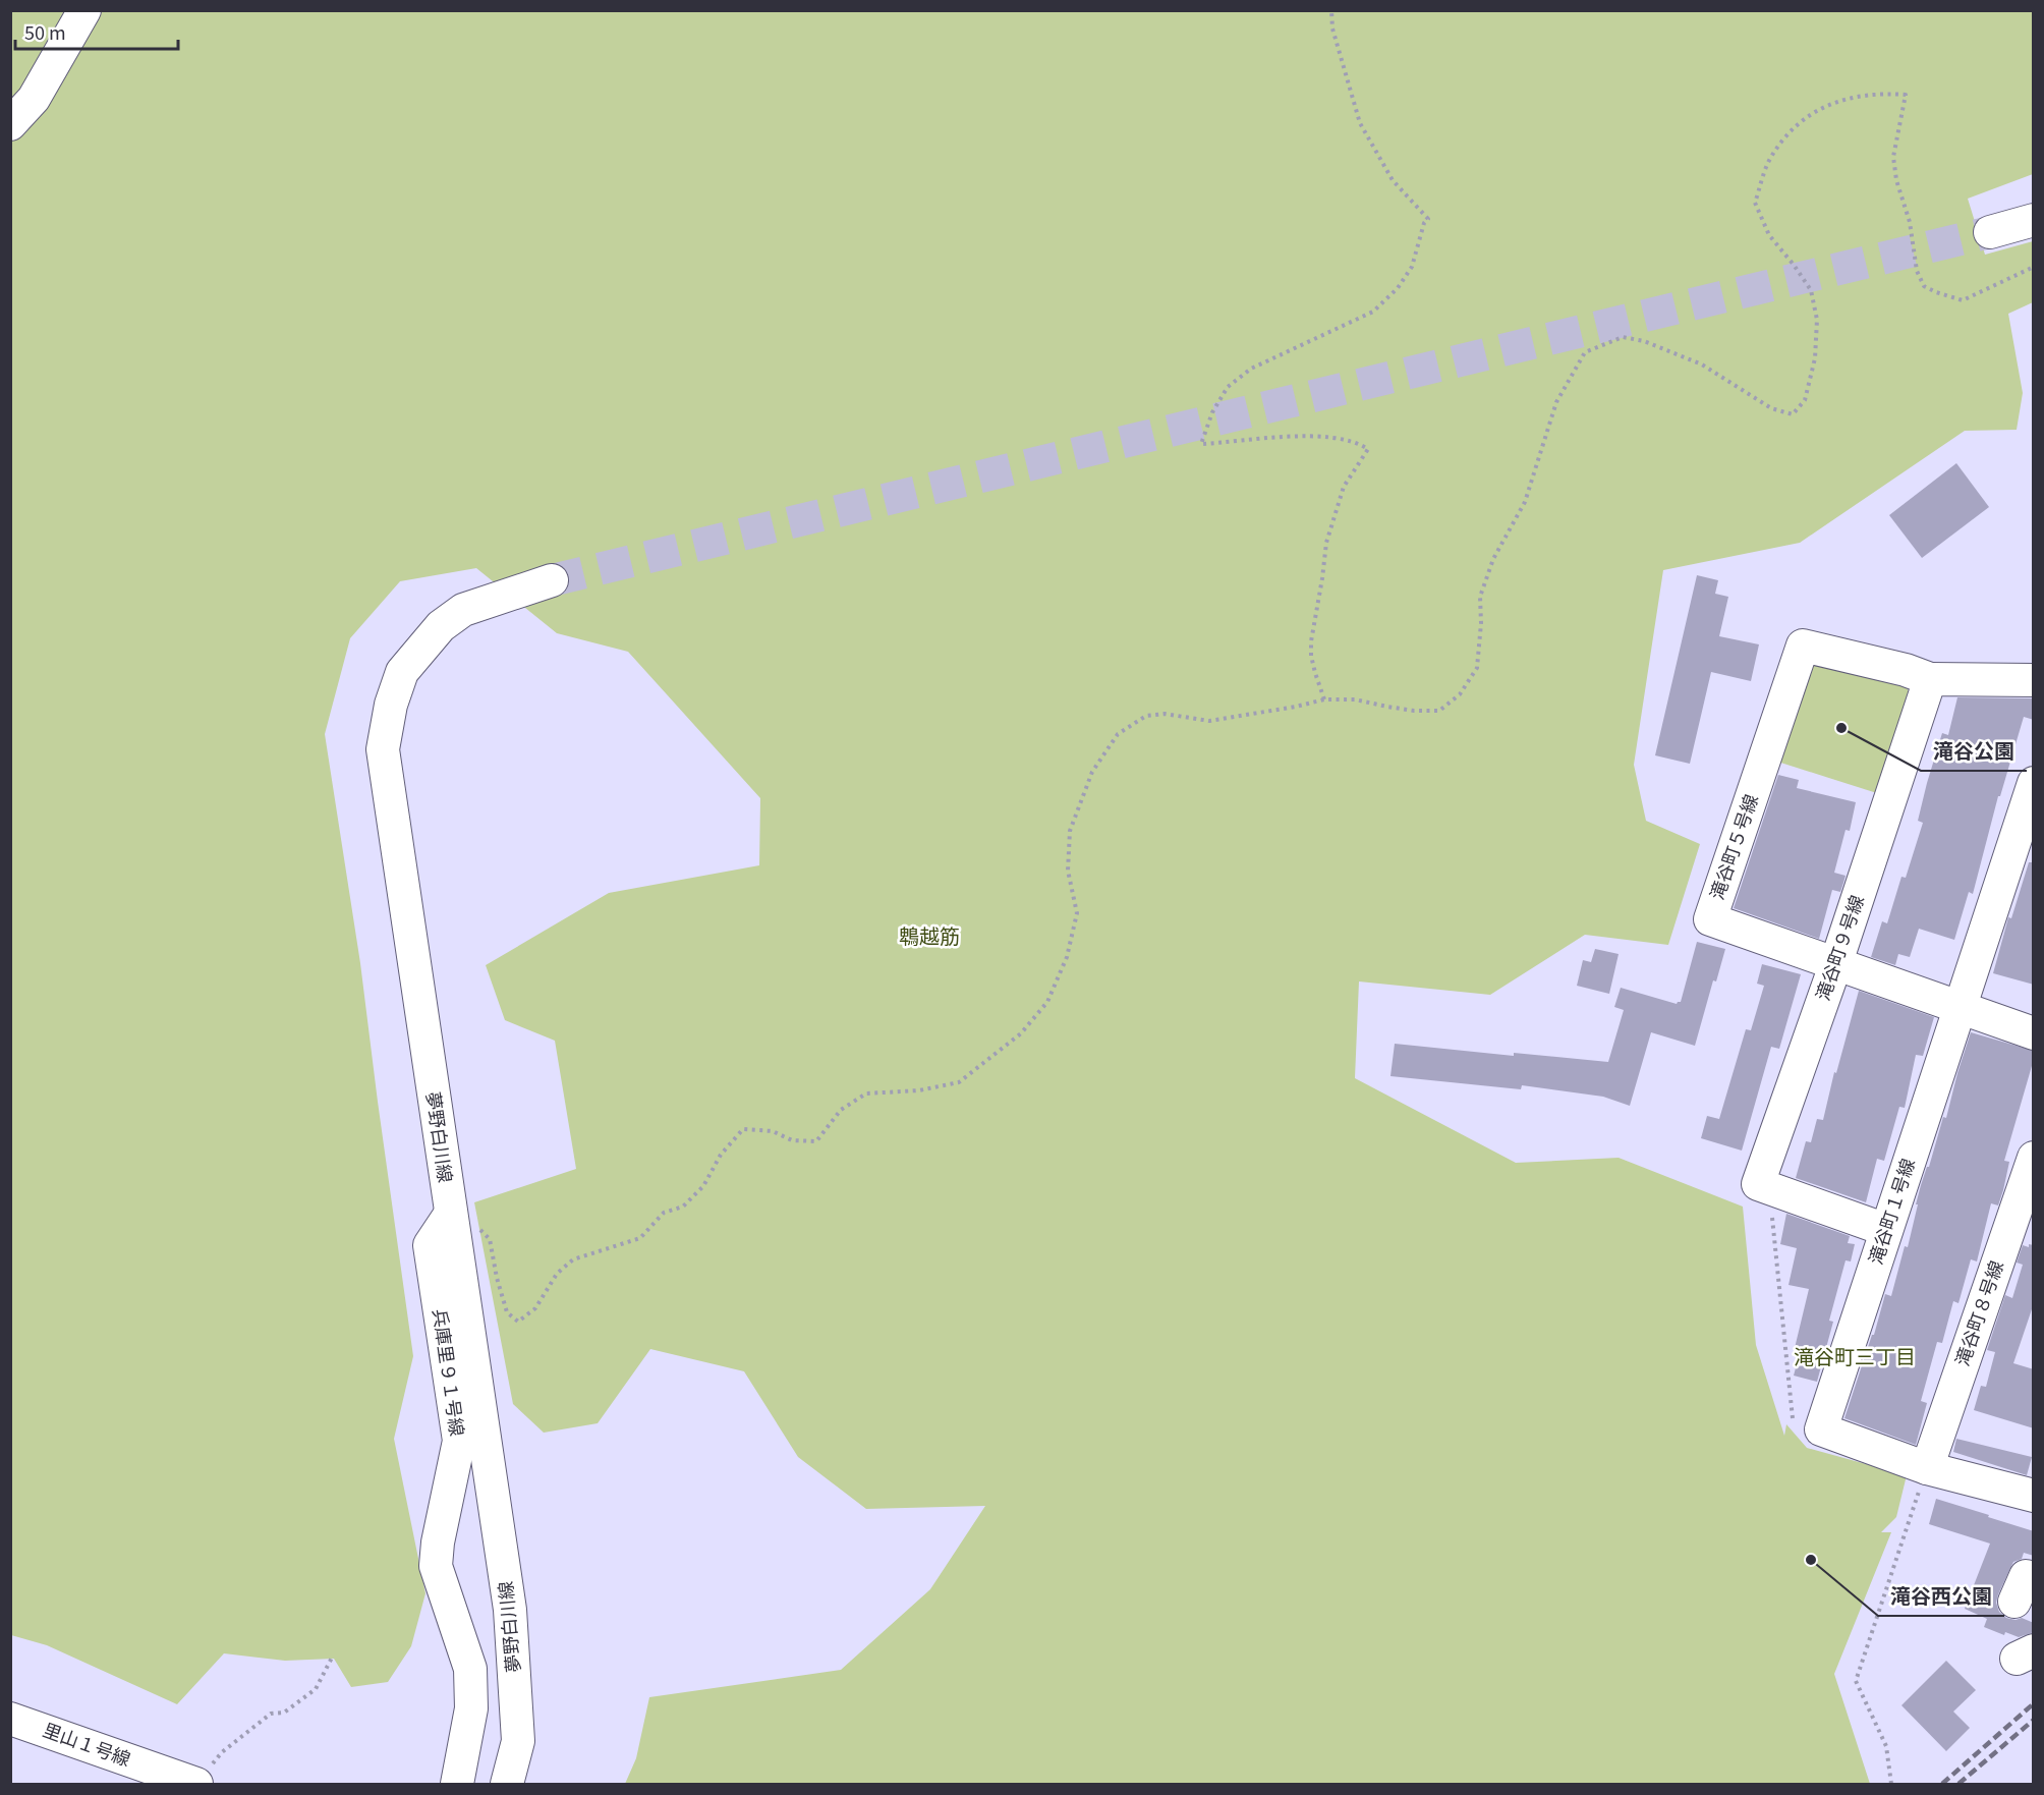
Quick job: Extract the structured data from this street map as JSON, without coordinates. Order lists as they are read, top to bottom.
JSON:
{
  "streets": {
    "street": [
      "滝谷町５号線",
      "滝谷町９号線",
      "夢野白川線",
      "滝谷町１号線",
      "滝谷町８号線",
      "兵庫里９１号線",
      "里山１号線"
    ]
  },
  "crossings": [
    ["滝谷町５号線", "滝谷町９号線"],
    ["滝谷町５号線", "滝谷町１号線"],
    ["夢野白川線", "兵庫里９１号線"]
  ],
  "districts": ["鵯越筋", "滝谷町三丁目"],
  "places": ["滝谷公園", "滝谷西公園"],
  "scale_bar": "50 m"
}
